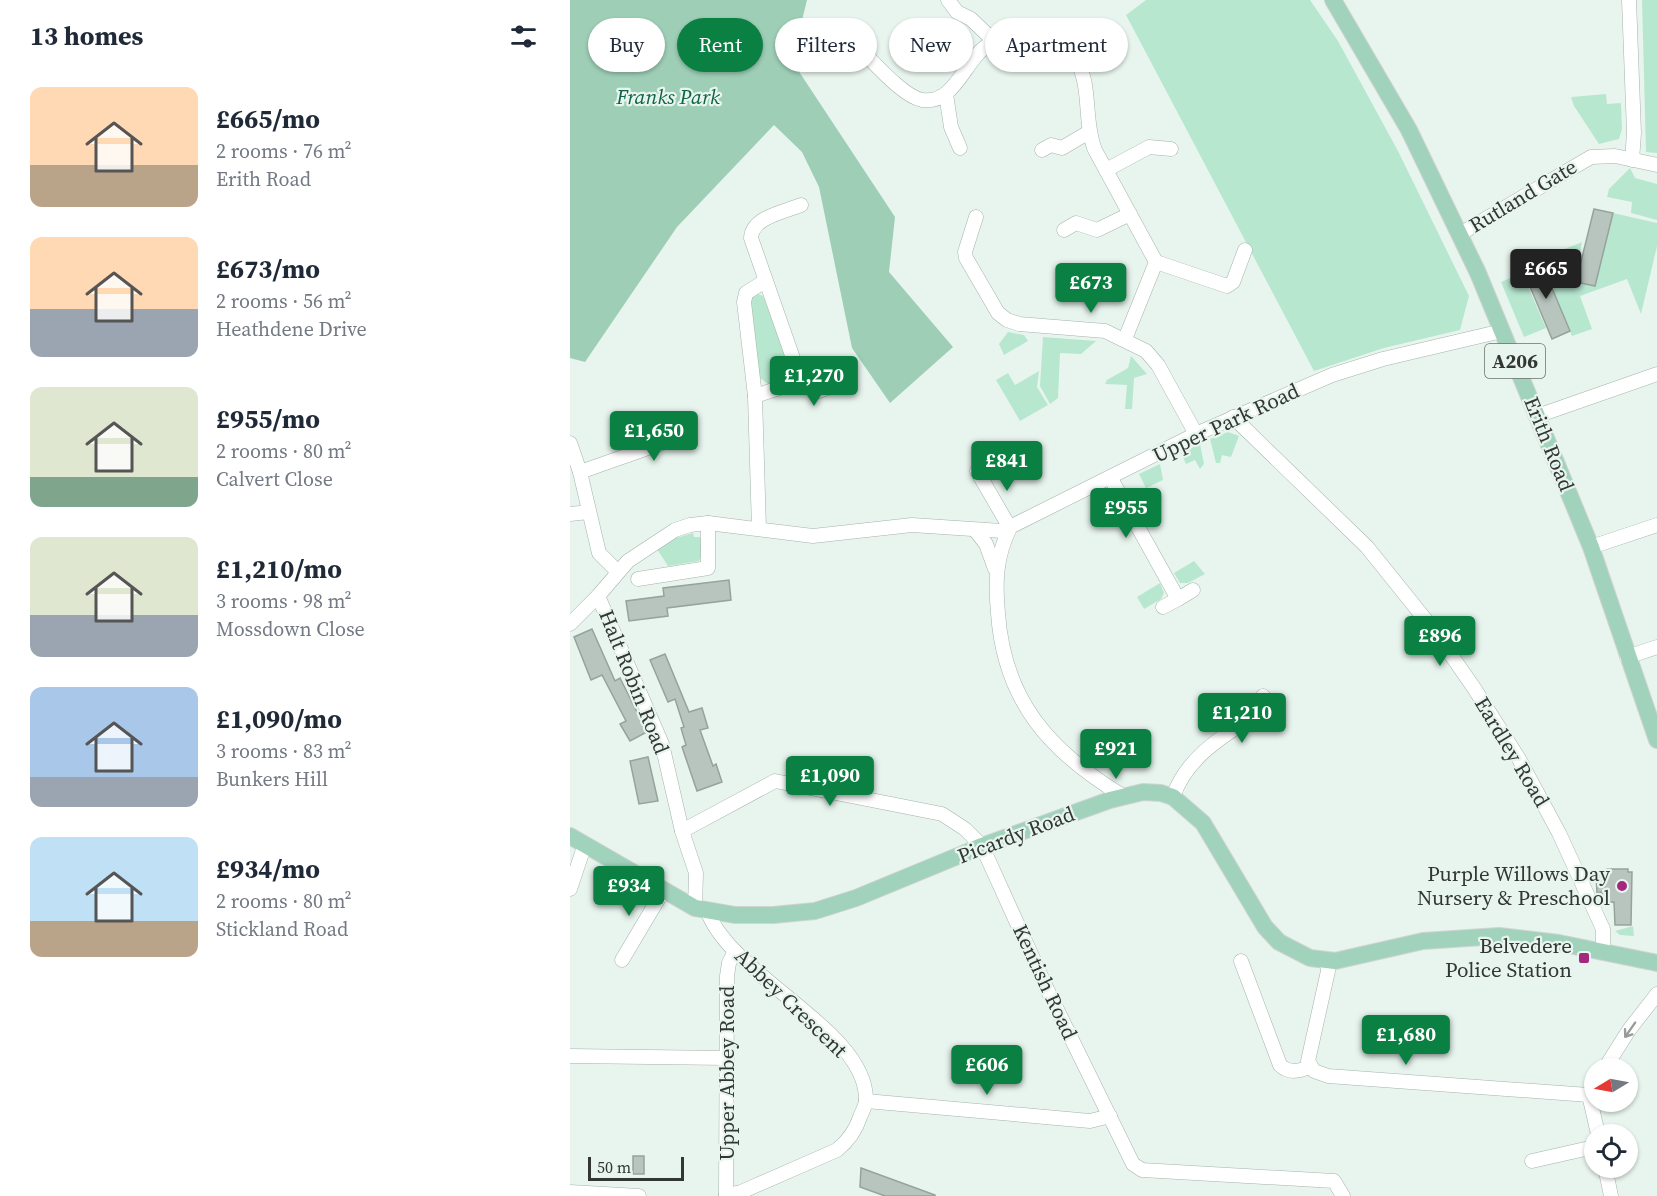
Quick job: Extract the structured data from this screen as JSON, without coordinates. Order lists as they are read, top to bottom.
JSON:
{
  "streets": {
    "main road": ["A206", "Erith Road", "Picardy Road"],
    "street": [
      "Rutland Gate",
      "Upper Park Road",
      "Halt Robin Road",
      "Eardley Road",
      "Kentish Road",
      "Abbey Crescent",
      "Upper Abbey Road"
    ]
  },
  "crossings": [
    ["Rutland Gate", "Erith Road"],
    ["Upper Park Road", "Erith Road"],
    ["Upper Park Road", "Halt Robin Road"],
    ["Upper Park Road", "Eardley Road"],
    ["Halt Robin Road", "Picardy Road"],
    ["Halt Robin Road", "Abbey Crescent"],
    ["Picardy Road", "Kentish Road"],
    ["Picardy Road", "Abbey Crescent"],
    ["Abbey Crescent", "Upper Abbey Road"]
  ],
  "parks": ["Franks Park"],
  "places": {
    "other": ["Purple Willows Day Nursery & Preschool"],
    "transit": ["Belvedere Police Station"]
  },
  "scale_bar": "50 m",
  "north": "left",
  "page": {
    "heading": "13 homes",
    "chip": [
      "Buy",
      "Rent",
      "Filters",
      "New",
      "Apartment"
    ],
    "list": [
      {
        "name": "£665/mo",
        "note": "2 rooms · 76 m² · Erith Road"
      },
      {
        "name": "£673/mo",
        "note": "2 rooms · 56 m² · Heathdene Drive"
      },
      {
        "name": "£955/mo",
        "note": "2 rooms · 80 m² · Calvert Close"
      },
      {
        "name": "£1,210/mo",
        "note": "3 rooms · 98 m² · Mossdown Close"
      },
      {
        "name": "£1,090/mo",
        "note": "3 rooms · 83 m² · Bunkers Hill"
      },
      {
        "name": "£934/mo",
        "note": "2 rooms · 80 m² · Stickland Road"
      }
    ],
    "price": [
      "£665",
      "£673",
      "£1,270",
      "£1,650",
      "£841",
      "£955",
      "£896",
      "£1,210",
      "£921",
      "£1,090",
      "£934",
      "£1,680",
      "£606"
    ],
    "scale": "50 m"
  }
}
